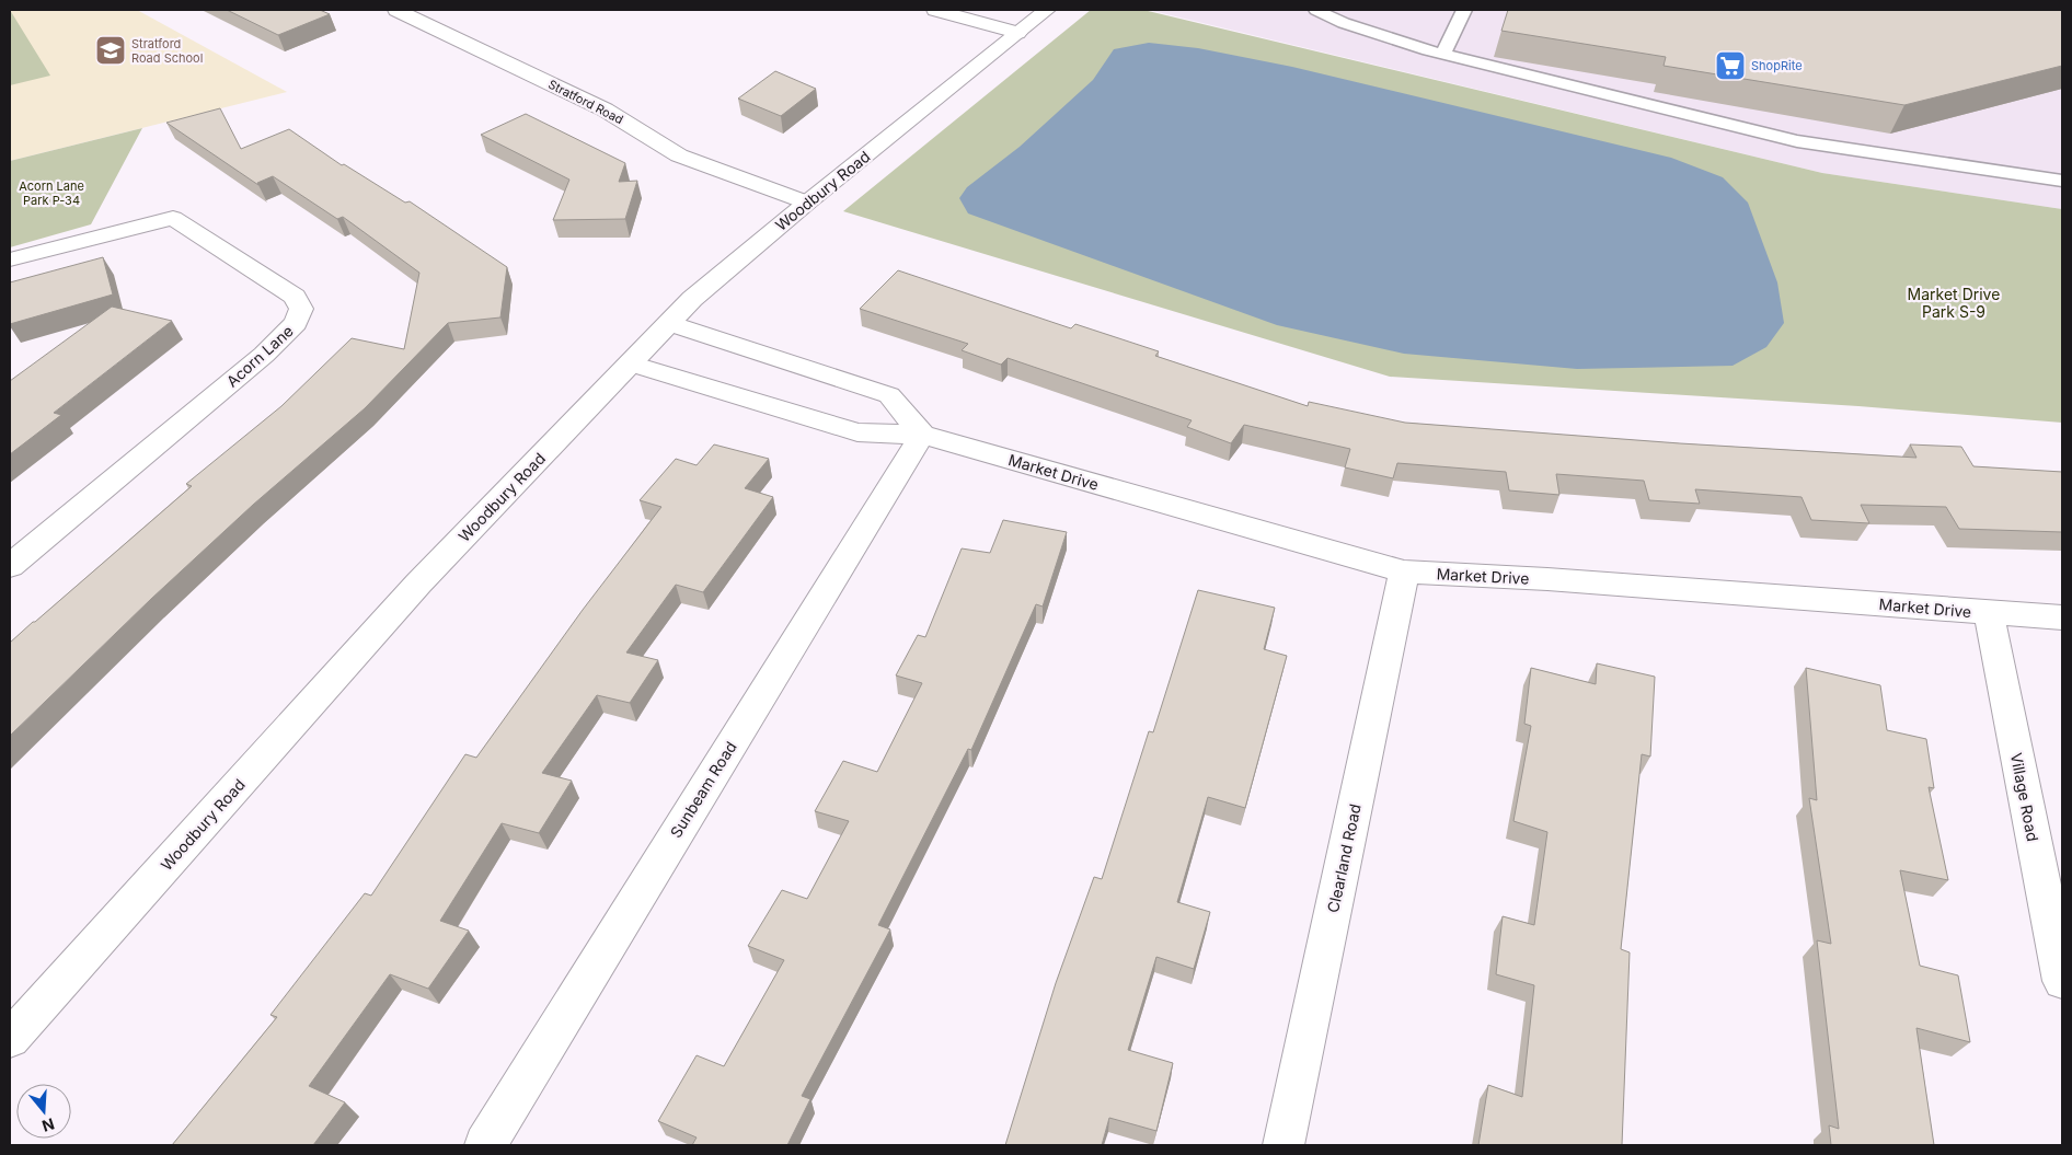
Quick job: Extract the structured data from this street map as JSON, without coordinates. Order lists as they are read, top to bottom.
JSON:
{
  "streets": {
    "street": [
      "Stratford Road",
      "Woodbury Road",
      "Acorn Lane",
      "Market Drive",
      "Sunbeam Road",
      "Village Road",
      "Clearland Road"
    ]
  },
  "crossings": [
    ["Stratford Road", "Woodbury Road"],
    ["Woodbury Road", "Market Drive"],
    ["Market Drive", "Sunbeam Road"],
    ["Market Drive", "Village Road"],
    ["Market Drive", "Clearland Road"]
  ],
  "parks": ["Acorn Lane Park P-34", "Market Drive Park S-9"],
  "places": {
    "school or university": ["Stratford Road School"],
    "supermarket": ["ShopRite"]
  },
  "north": "bottom"
}
